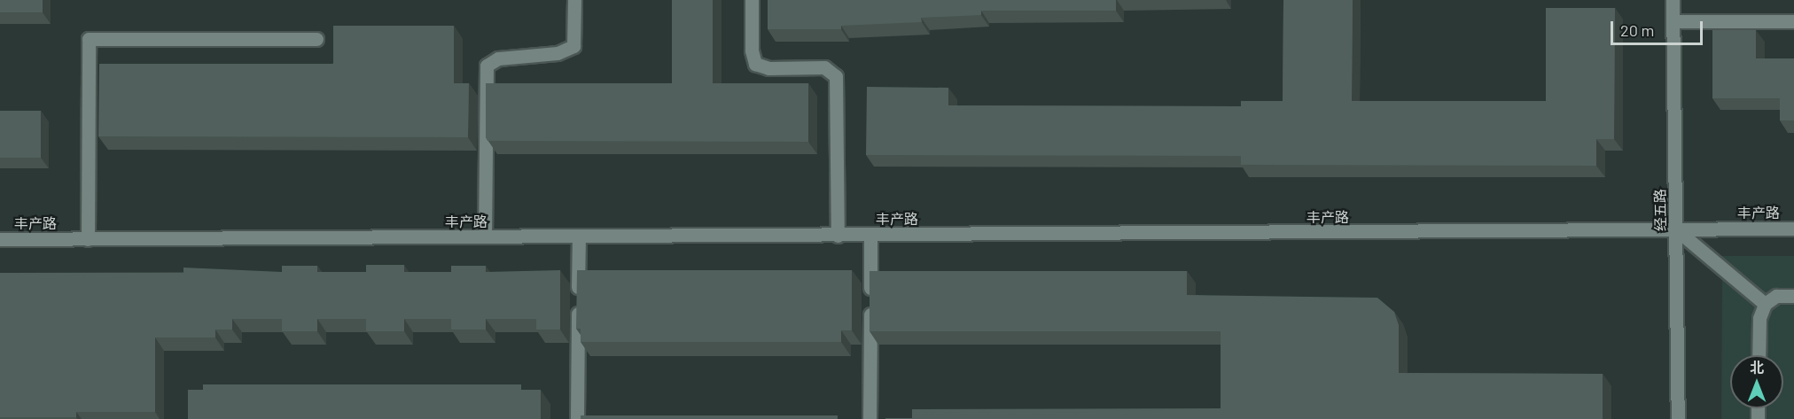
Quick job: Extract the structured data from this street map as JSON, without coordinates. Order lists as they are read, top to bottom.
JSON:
{
  "streets": {
    "street": ["经五路", "丰产路"]
  },
  "crossings": [
    ["经五路", "丰产路"]
  ],
  "scale_bar": "20 m",
  "north": "top"
}
